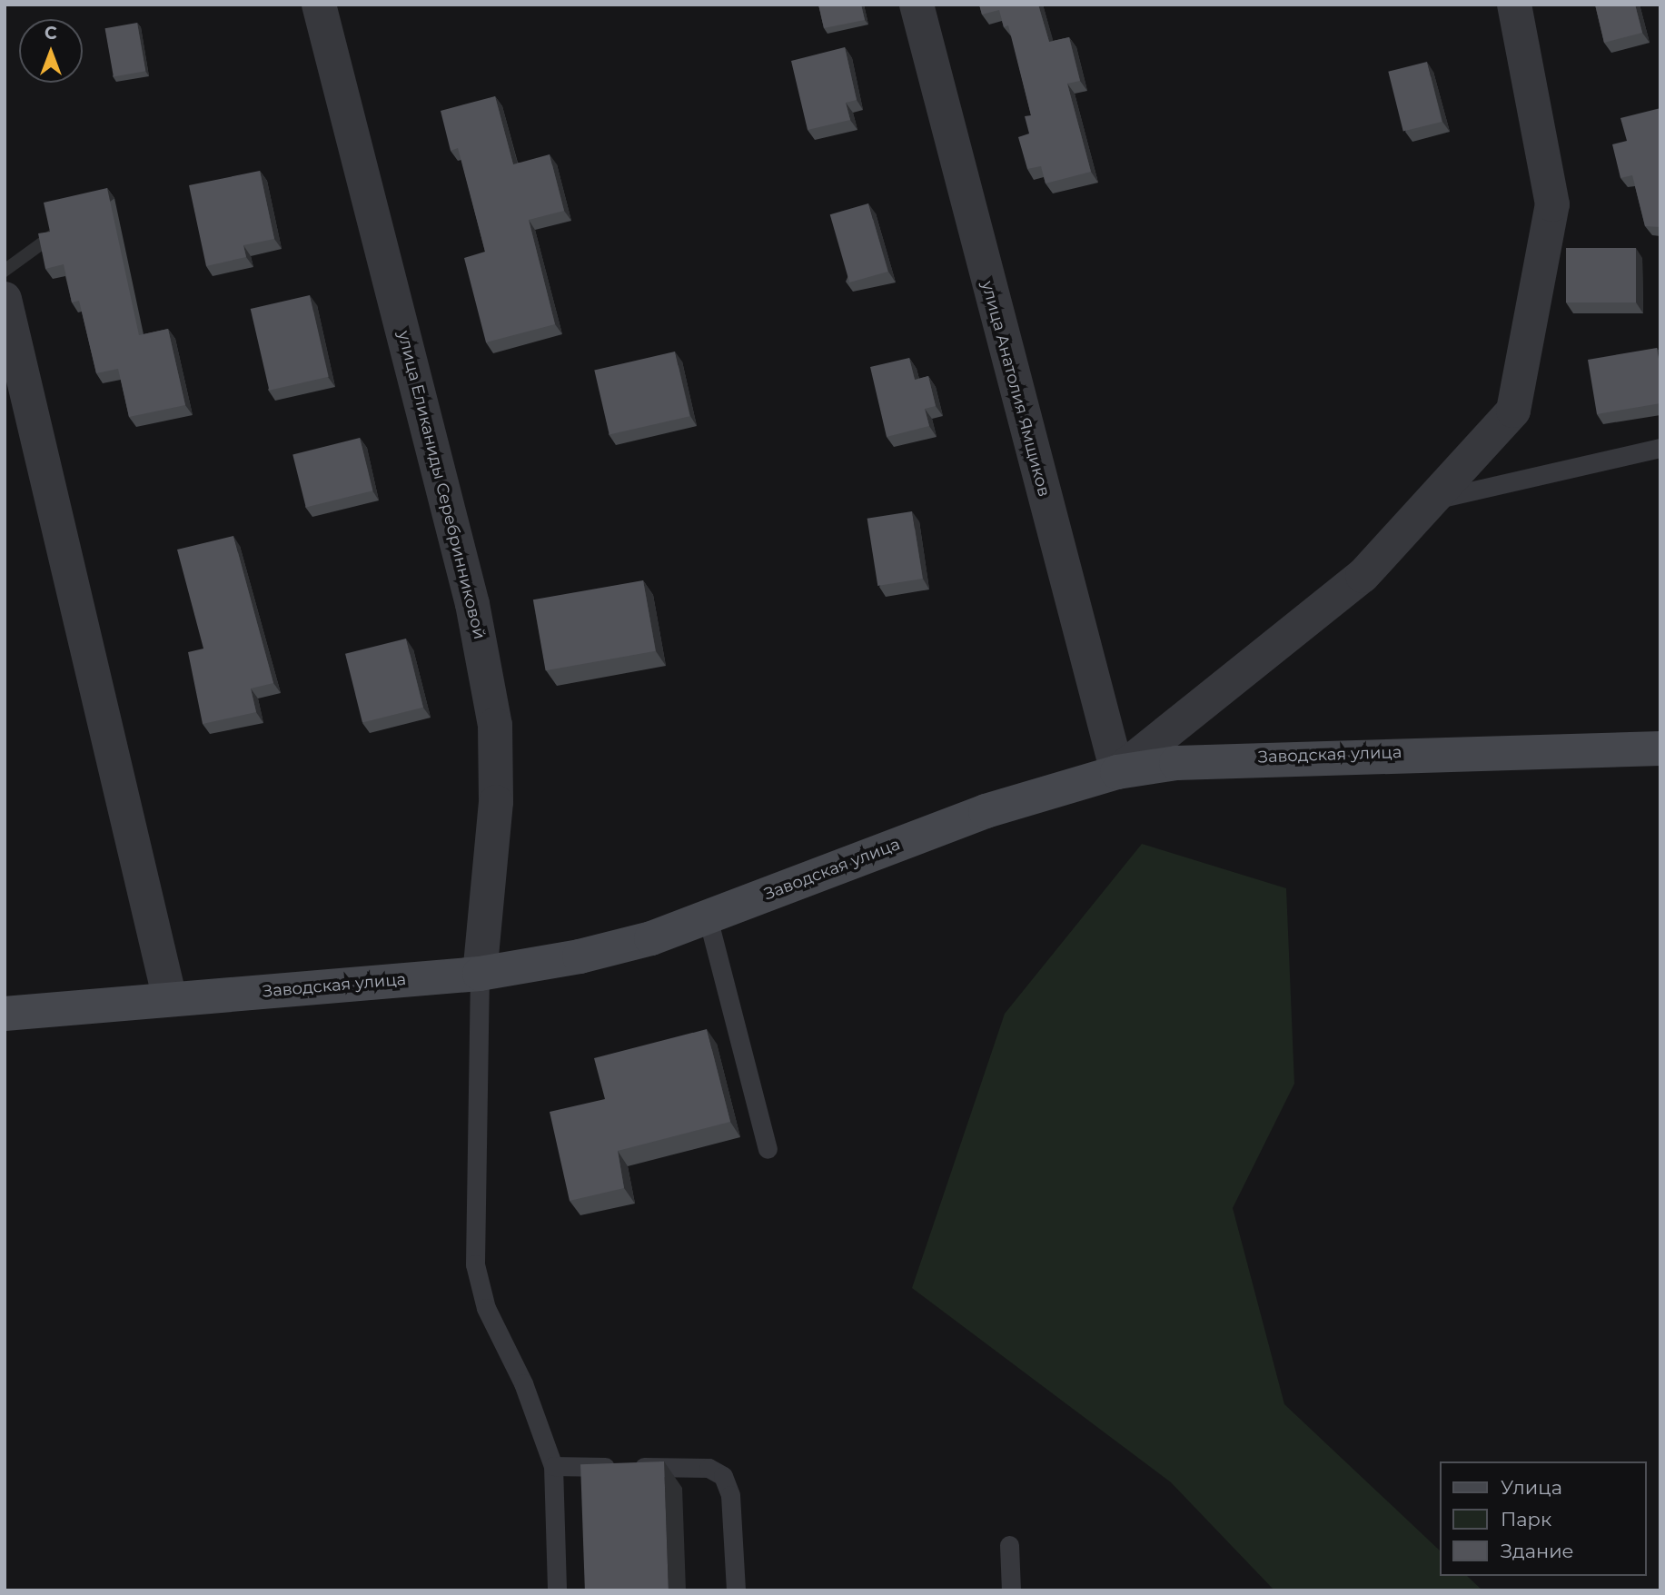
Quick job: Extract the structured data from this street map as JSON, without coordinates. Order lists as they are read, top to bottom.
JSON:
{
  "streets": {
    "street": ["улица Анатолия Ямщиков", "улица Еликаниды Серебринниковой", "Заводская улица"]
  },
  "crossings": [
    ["улица Анатолия Ямщиков", "Заводская улица"],
    ["улица Еликаниды Серебринниковой", "Заводская улица"]
  ],
  "legend": ["Улица", "Парк", "Здание"],
  "north": "top"
}
